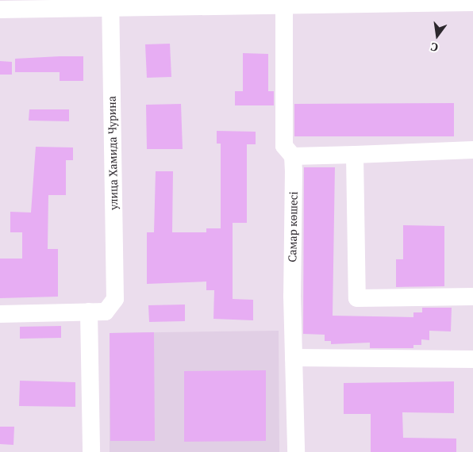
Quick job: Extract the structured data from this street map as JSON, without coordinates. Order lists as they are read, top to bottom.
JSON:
{
  "streets": {
    "street": ["улица Хамида Чурина", "Самар көшесі"]
  },
  "north": "bottom"
}
